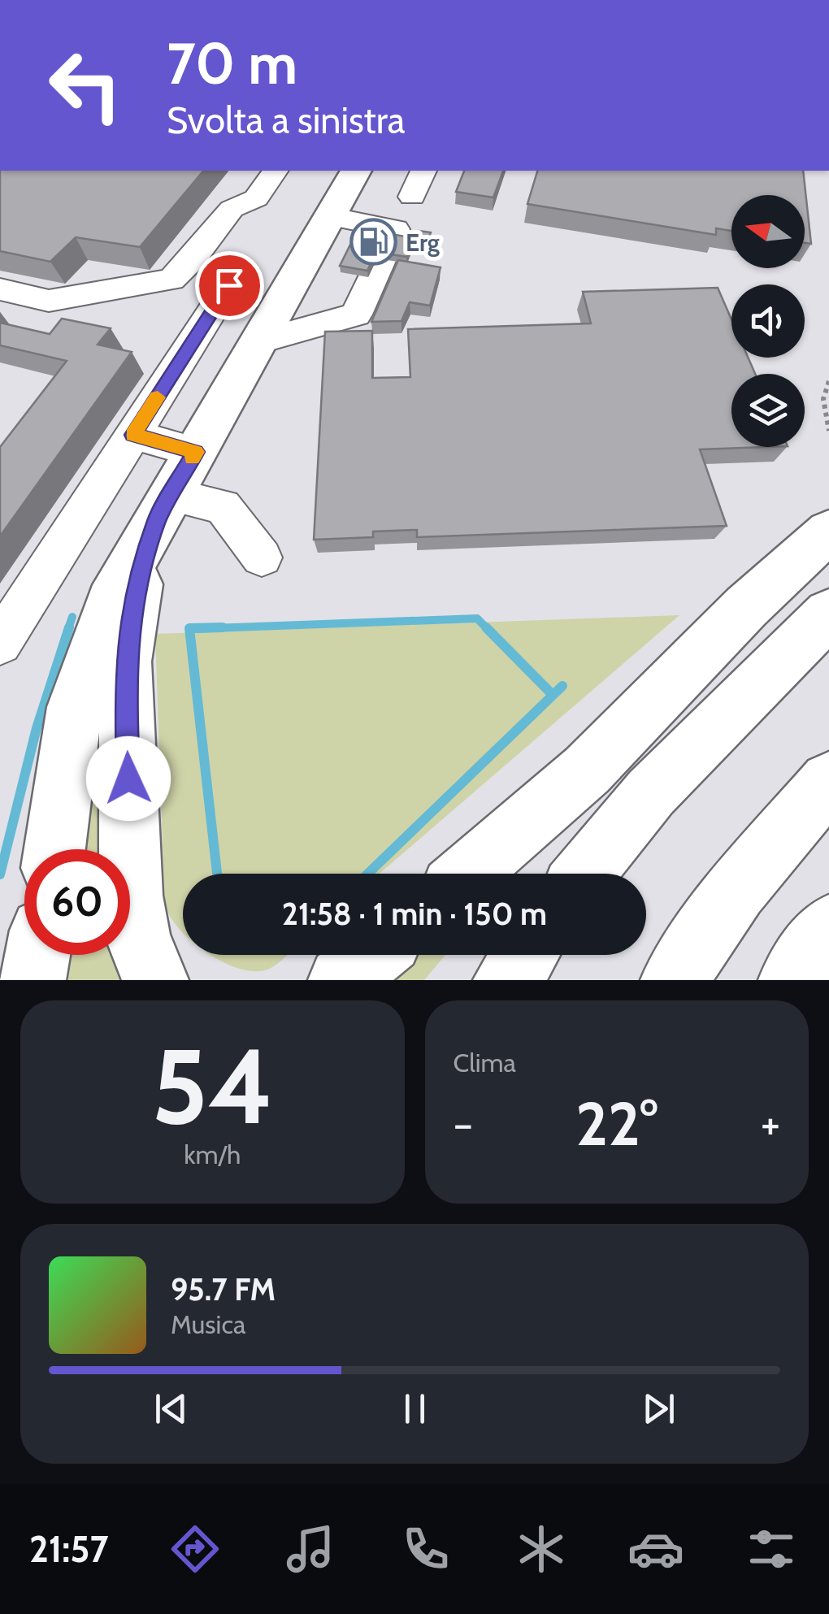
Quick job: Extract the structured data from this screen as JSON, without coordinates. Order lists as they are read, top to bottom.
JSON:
{
  "places": {
    "fuel station": ["Erg"]
  },
  "north": "left",
  "page": {
    "turn": ["70 m", "Svolta a sinistra"],
    "limit": "60",
    "trip": "21:58 · 1 min · 150 m",
    "tile": [
      ["54", "km/h"],
      "Clima"
    ],
    "heat": ["−", "22°", "+"],
    "song": ["95.7 FM", "Musica"],
    "tabs": "21:57"
  }
}
